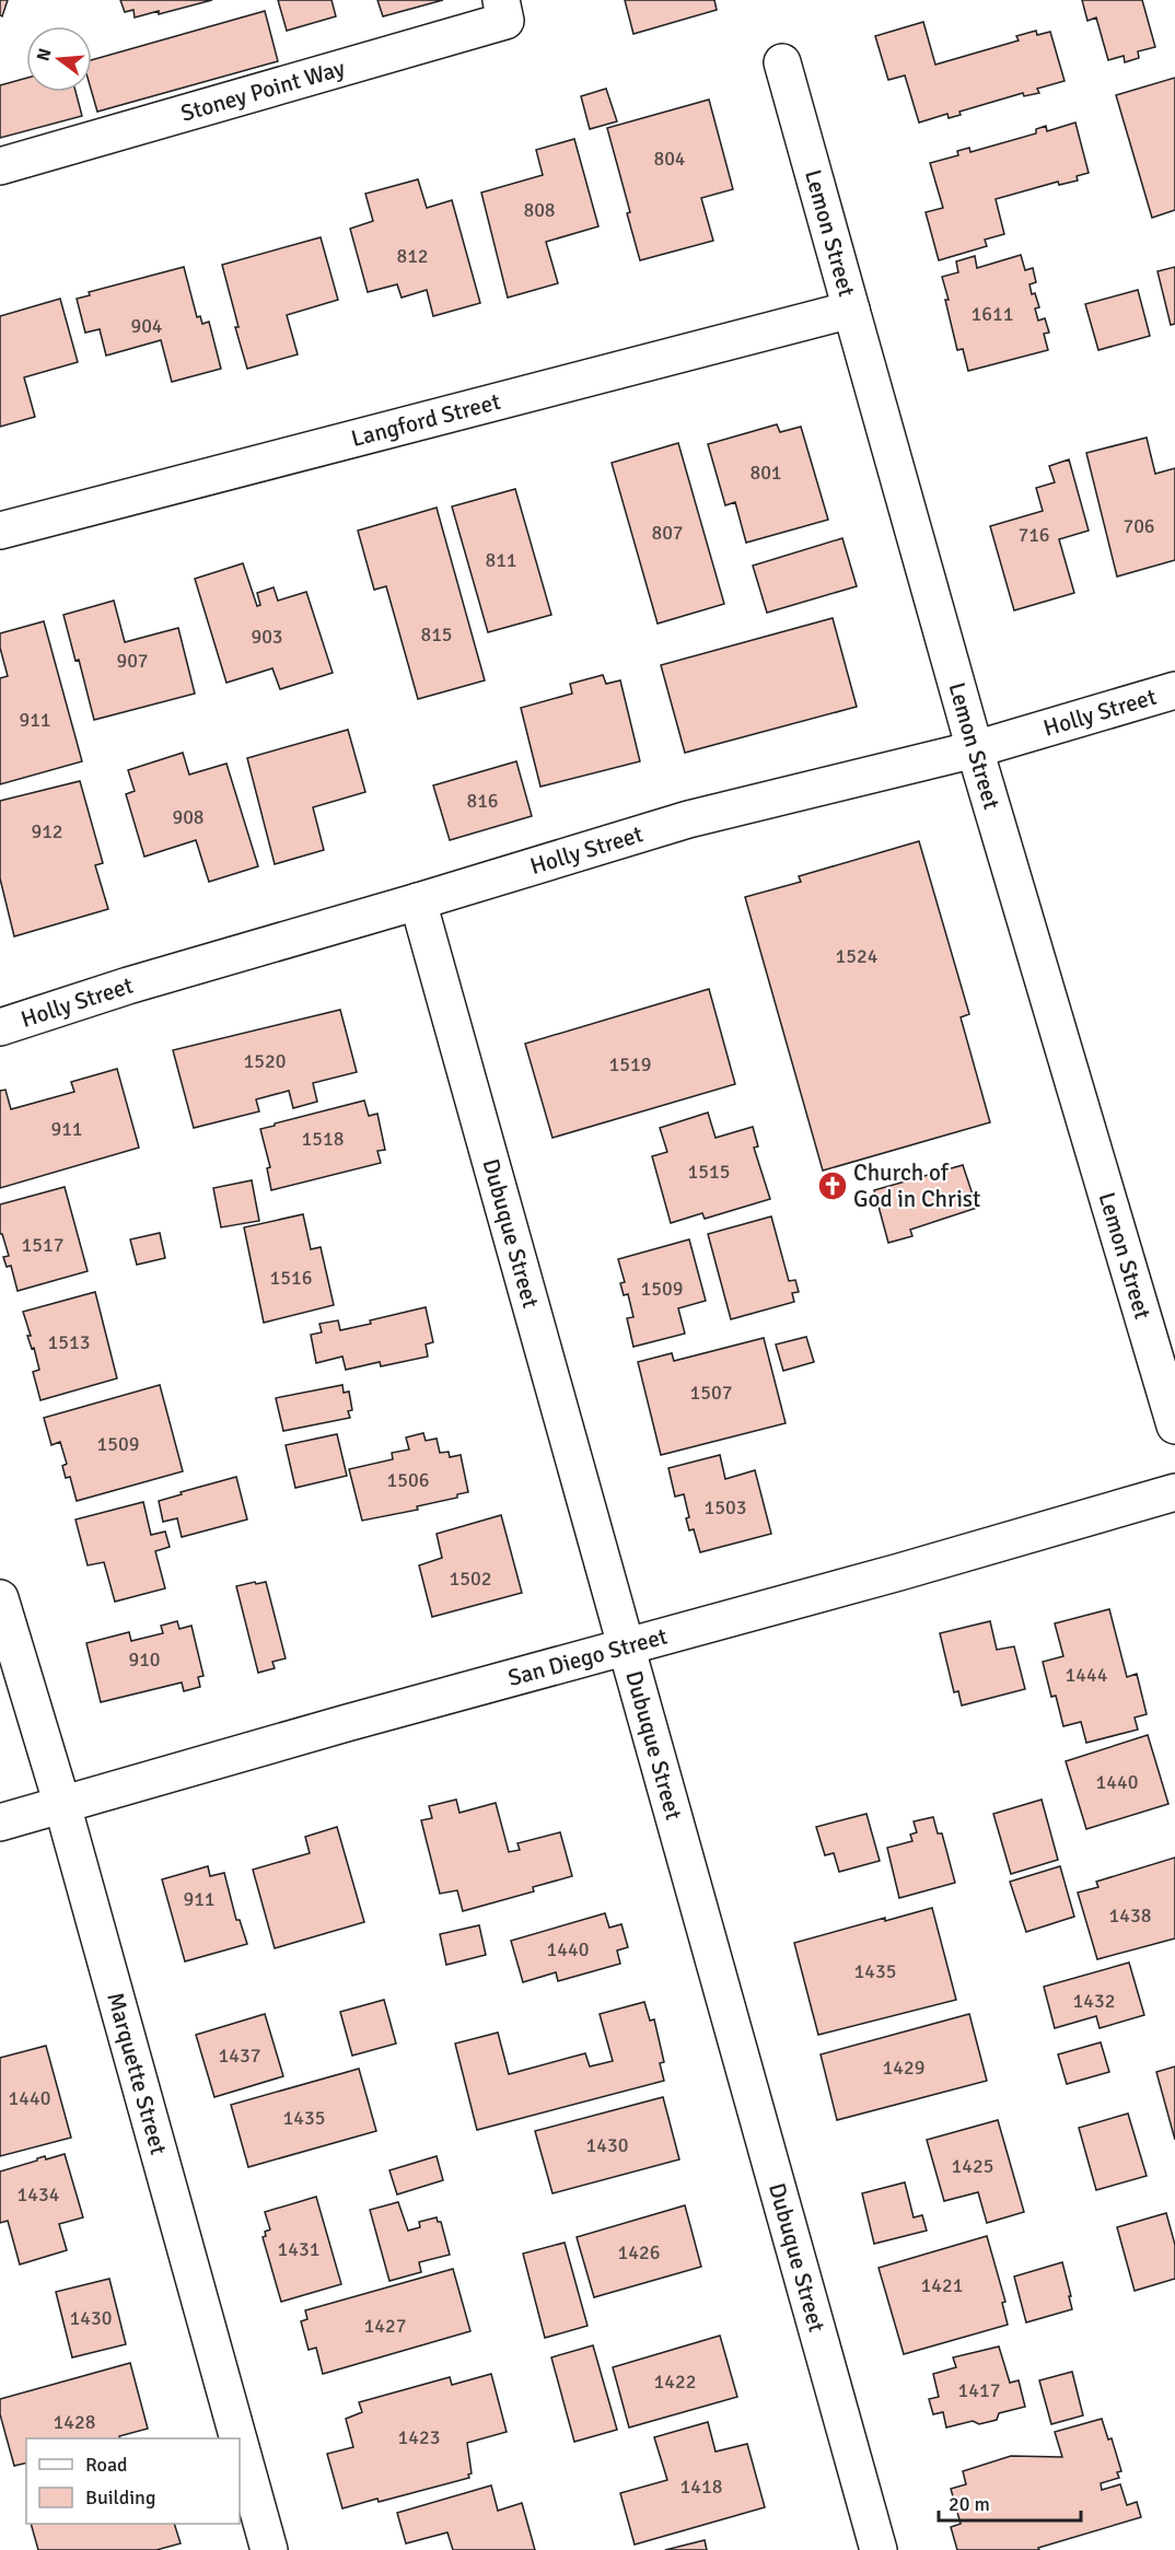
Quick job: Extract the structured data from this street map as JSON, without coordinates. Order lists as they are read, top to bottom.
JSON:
{
  "streets": {
    "street": [
      "Stoney Point Way",
      "Lemon Street",
      "Langford Street",
      "Holly Street",
      "Dubuque Street",
      "San Diego Street",
      "Marquette Street"
    ]
  },
  "crossings": [
    ["Lemon Street", "Langford Street"],
    ["Lemon Street", "Holly Street"],
    ["Holly Street", "Dubuque Street"],
    ["Dubuque Street", "San Diego Street"],
    ["San Diego Street", "Marquette Street"]
  ],
  "places": {
    "church": ["Church of God in Christ"]
  },
  "house_numbers": [
    "804",
    "808",
    "812",
    "1611",
    "904",
    "801",
    "706",
    "807",
    "716",
    "811",
    "815",
    "903",
    "907",
    "911",
    "816",
    "908",
    "912",
    "1524",
    "1520",
    "1519",
    "911",
    "1518",
    "1515",
    "1517",
    "1516",
    "1509",
    "1513",
    "1507",
    "1509",
    "1506",
    "1503",
    "1502",
    "910",
    "1444",
    "1440",
    "911",
    "1438",
    "1440",
    "1435",
    "1432",
    "1437",
    "1429",
    "1440",
    "1435",
    "1430",
    "1425",
    "1434",
    "1431",
    "1426",
    "1421",
    "1430",
    "1427",
    "1422",
    "1417",
    "1428",
    "1423",
    "1418"
  ],
  "legend": ["Road", "Building"],
  "scale_bar": "20 m",
  "north": "left"
}
